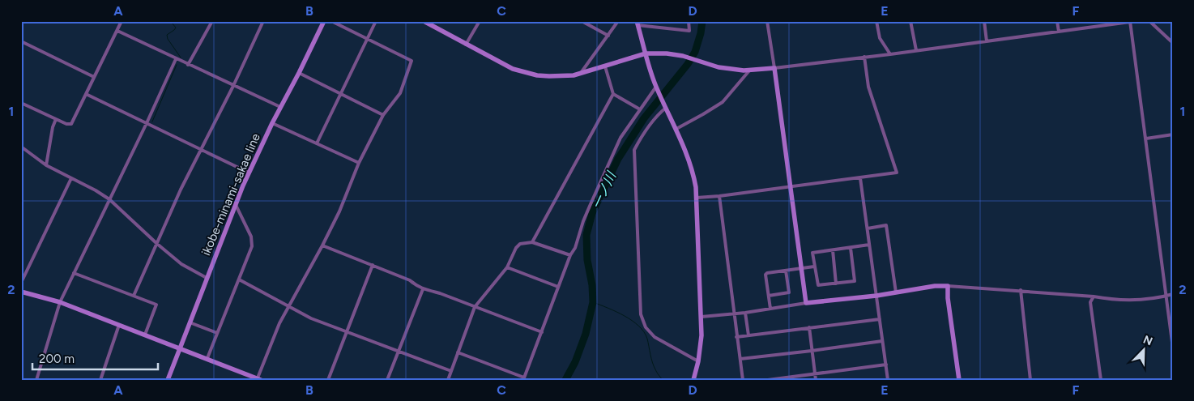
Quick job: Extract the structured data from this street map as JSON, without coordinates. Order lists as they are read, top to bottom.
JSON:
{
  "streets": {
    "street": ["ikobe-minami-sakae line"]
  },
  "water": ["一ノ川"],
  "scale_bar": "200 m",
  "north": "top right",
  "grid": {
    "columns": [
      "A",
      "B",
      "C",
      "D",
      "E",
      "F"
    ],
    "rows": ["1", "2"]
  }
}
